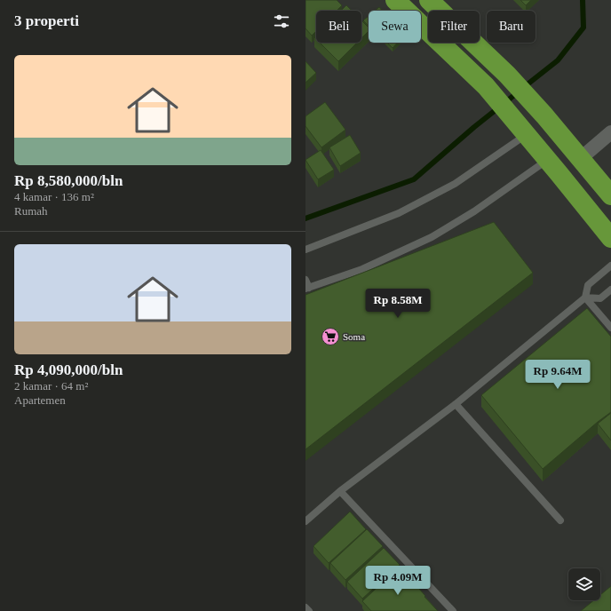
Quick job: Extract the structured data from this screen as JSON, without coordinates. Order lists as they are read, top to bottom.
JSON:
{
  "places": {
    "supermarket": ["Soma"]
  },
  "page": {
    "heading": "3 properti",
    "chip": [
      "Beli",
      "Sewa",
      "Filter",
      "Baru"
    ],
    "list": [
      {
        "name": "Rp 8,580,000/bln",
        "note": "4 kamar · 136 m² · Rumah"
      },
      {
        "name": "Rp 4,090,000/bln",
        "note": "2 kamar · 64 m² · Apartemen"
      }
    ],
    "price": ["Rp 8.58M", "Rp 9.64M", "Rp 4.09M"]
  }
}
